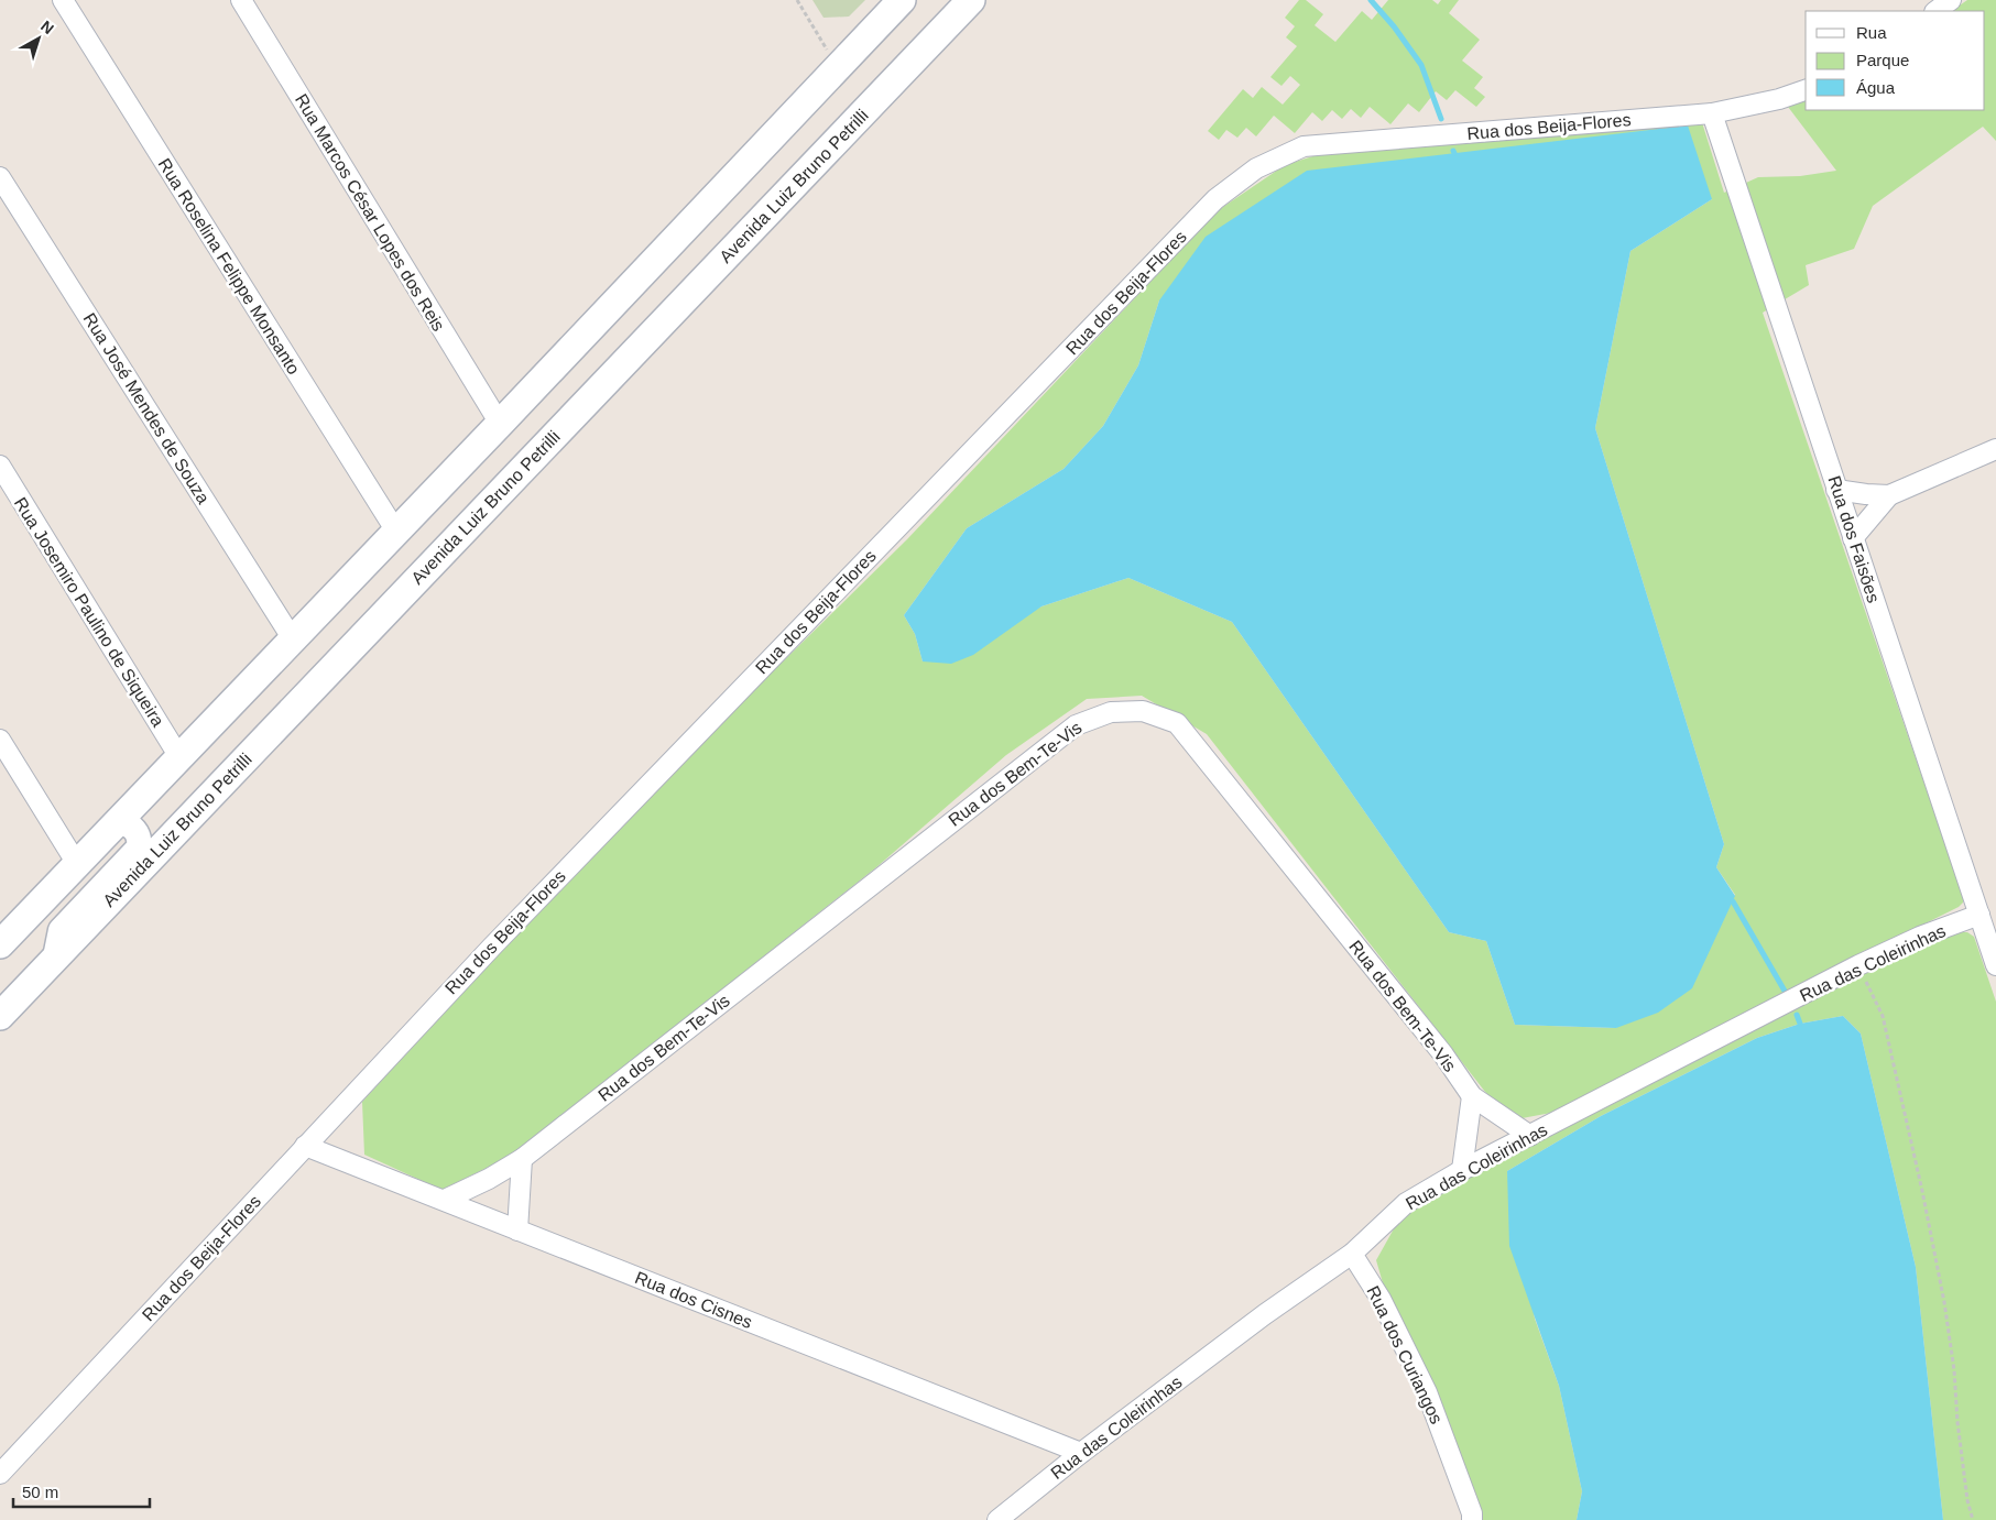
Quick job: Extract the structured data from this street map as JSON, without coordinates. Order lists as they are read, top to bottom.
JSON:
{
  "streets": {
    "main road": ["Avenida Luiz Bruno Petrilli"],
    "street": [
      "Rua dos Beija-Flores",
      "Rua Marcos César Lopes dos Reis",
      "Rua Roselina Felippe Monsanto",
      "Rua José Mendes de Souza",
      "Rua dos Faisões",
      "Rua Josemiro Paulino de Siqueira",
      "Rua dos Bem-Te-Vis",
      "Rua das Coleirinhas",
      "Rua dos Cisnes",
      "Rua dos Curiangos"
    ]
  },
  "crossings": [
    ["Rua dos Beija-Flores", "Rua dos Faisões"],
    ["Rua dos Beija-Flores", "Rua dos Cisnes"],
    ["Rua dos Faisões", "Rua das Coleirinhas"],
    ["Rua dos Bem-Te-Vis", "Rua das Coleirinhas"],
    ["Rua dos Bem-Te-Vis", "Rua dos Cisnes"],
    ["Rua das Coleirinhas", "Rua dos Cisnes"],
    ["Rua das Coleirinhas", "Rua dos Curiangos"]
  ],
  "legend": ["Rua", "Parque", "Água"],
  "scale_bar": "50 m",
  "north": "top right"
}
